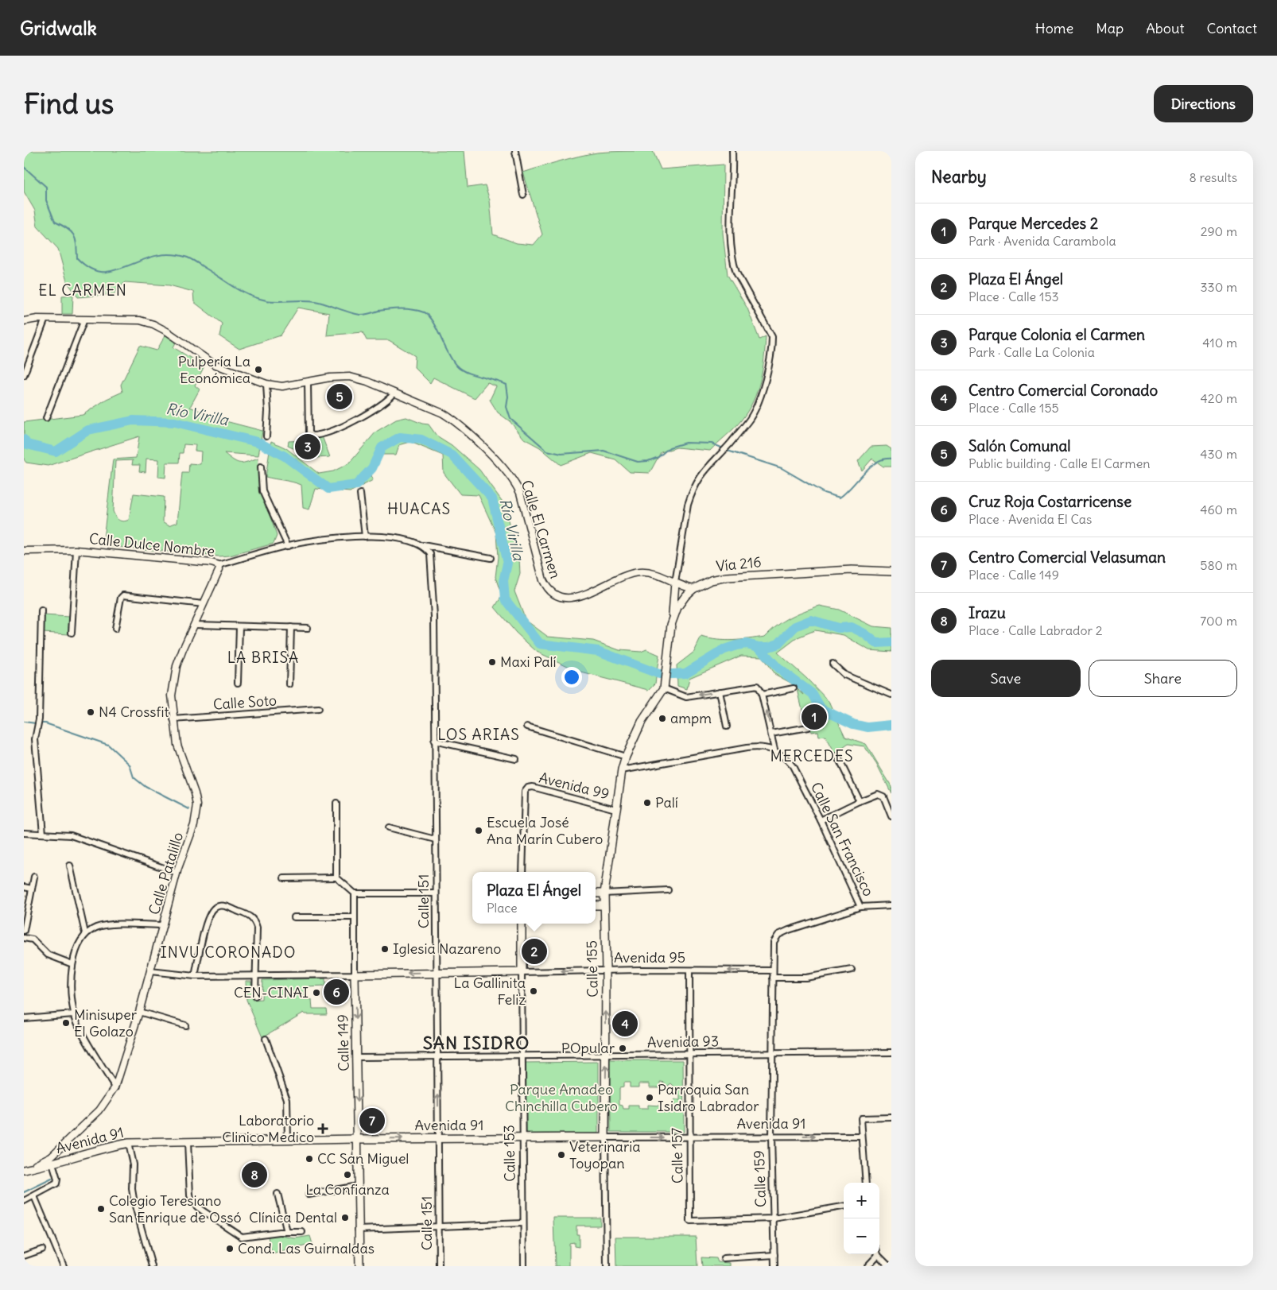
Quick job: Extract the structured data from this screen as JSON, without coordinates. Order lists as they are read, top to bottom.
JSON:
{
  "streets": {
    "main road": [
      "Vía 216",
      "Avenida 95",
      "Calle 155",
      "Calle 149",
      "Avenida 91",
      "Calle 153"
    ],
    "street": [
      "Calle El Carmen",
      "Calle Dulce Nombre",
      "Calle Soto",
      "Avenida 99",
      "Calle San Francisco",
      "Calle Patalillo",
      "Calle 151",
      "Avenida 93",
      "Calle 157",
      "Calle 159"
    ]
  },
  "crossings": [
    ["Calle El Carmen", "Vía 216"],
    ["Calle Dulce Nombre", "Calle Patalillo"],
    ["Calle Dulce Nombre", "Calle 151"],
    ["Vía 216", "Calle 155"],
    ["Calle Soto", "Calle Patalillo"],
    ["Avenida 99", "Calle 155"],
    ["Calle Patalillo", "Avenida 91"],
    ["Calle 151", "Avenida 95"],
    ["Calle 151", "Avenida 93"],
    ["Calle 151", "Avenida 91"],
    ["Avenida 95", "Calle 155"],
    ["Avenida 95", "Calle 149"],
    ["Avenida 95", "Calle 153"],
    ["Avenida 95", "Calle 157"],
    ["Avenida 95", "Calle 159"],
    ["Calle 155", "Avenida 93"],
    ["Calle 155", "Avenida 91"],
    ["Avenida 93", "Calle 149"],
    ["Avenida 93", "Calle 153"],
    ["Avenida 93", "Calle 157"],
    ["Avenida 93", "Calle 159"],
    ["Calle 149", "Avenida 91"],
    ["Avenida 91", "Calle 153"],
    ["Avenida 91", "Calle 157"],
    ["Avenida 91", "Calle 159"],
    ["Calle 157", "Calle 159"]
  ],
  "one_way": ["Avenida 95", "Calle 149"],
  "districts": [
    "EL CARMEN",
    "HUACAS",
    "LA BRISA",
    "LOS ARIAS",
    "MERCEDES",
    "INVU CORONADO",
    "SAN ISIDRO"
  ],
  "water": ["Río Virilla"],
  "parks": ["Parque Amadeo Chinchilla Cubero"],
  "places": {
    "other": [
      "Pulpería La Económica",
      "Maxi Palí",
      "N4 Crossfit",
      "ampm",
      "Palí",
      "Escuela José Ana Marín Cubero",
      "Iglesia Nazareno",
      "La Gallinita Feliz",
      "CEN-CINAI",
      "Minisuper El Golazo",
      "POpular",
      "Parroquia San Isidro Labrador",
      "Veterinaria Toyopan",
      "CC San Miguel",
      "La Confianza",
      "Colegio Teresiano San Enrique de Ossó",
      "Clínica Dental",
      "Cond. Las Guirnaldas"
    ],
    "health": ["Laboratorio Clinico Medico"]
  },
  "page": {
    "header": "Gridwalk",
    "nav": [
      "Home",
      "Map",
      "About",
      "Contact"
    ],
    "buttons": [
      "Directions",
      ["Save", "Share"]
    ],
    "title": "Find us",
    "heading": ["Nearby", "8 results"],
    "list": [
      {
        "mark": "1",
        "name": "Parque Mercedes 2",
        "note": "Park · Avenida Carambola",
        "value": "290 m"
      },
      {
        "mark": "2",
        "name": "Plaza El Ángel",
        "note": "Place · Calle 153",
        "value": "330 m"
      },
      {
        "mark": "3",
        "name": "Parque Colonia el Carmen",
        "note": "Park · Calle La Colonia",
        "value": "410 m"
      },
      {
        "mark": "4",
        "name": "Centro Comercial Coronado",
        "note": "Place · Calle 155",
        "value": "420 m"
      },
      {
        "mark": "5",
        "name": "Salón Comunal",
        "note": "Public building · Calle El Carmen",
        "value": "430 m"
      },
      {
        "mark": "6",
        "name": "Cruz Roja Costarricense",
        "note": "Place · Avenida El Cas",
        "value": "460 m"
      },
      {
        "mark": "7",
        "name": "Centro Comercial Velasuman",
        "note": "Place · Calle 149",
        "value": "580 m"
      },
      {
        "mark": "8",
        "name": "Irazu",
        "note": "Place · Calle Labrador 2",
        "value": "700 m"
      }
    ],
    "pins": [
      "5",
      "3",
      "1",
      "2",
      "6",
      "4",
      "7",
      "8"
    ],
    "popup": ["Plaza El Ángel", "Place"],
    "map_buttons": ["+", "−"]
  }
}
